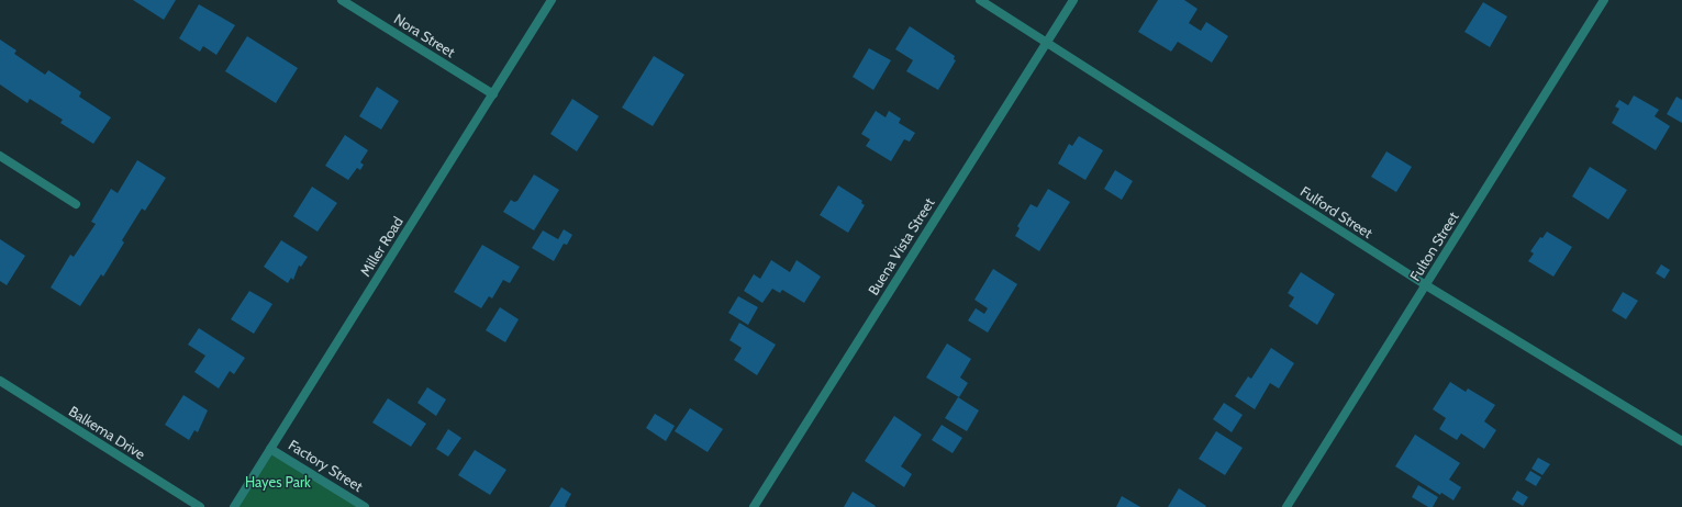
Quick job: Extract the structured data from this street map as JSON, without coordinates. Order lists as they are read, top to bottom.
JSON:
{
  "streets": {
    "street": [
      "Nora Street",
      "Fulford Street",
      "Miller Road",
      "Buena Vista Street",
      "Fulton Street",
      "Balkema Drive",
      "Factory Street"
    ]
  },
  "crossings": [
    ["Nora Street", "Miller Road"],
    ["Fulford Street", "Buena Vista Street"],
    ["Fulford Street", "Fulton Street"],
    ["Miller Road", "Factory Street"]
  ],
  "parks": ["Hayes Park"]
}
